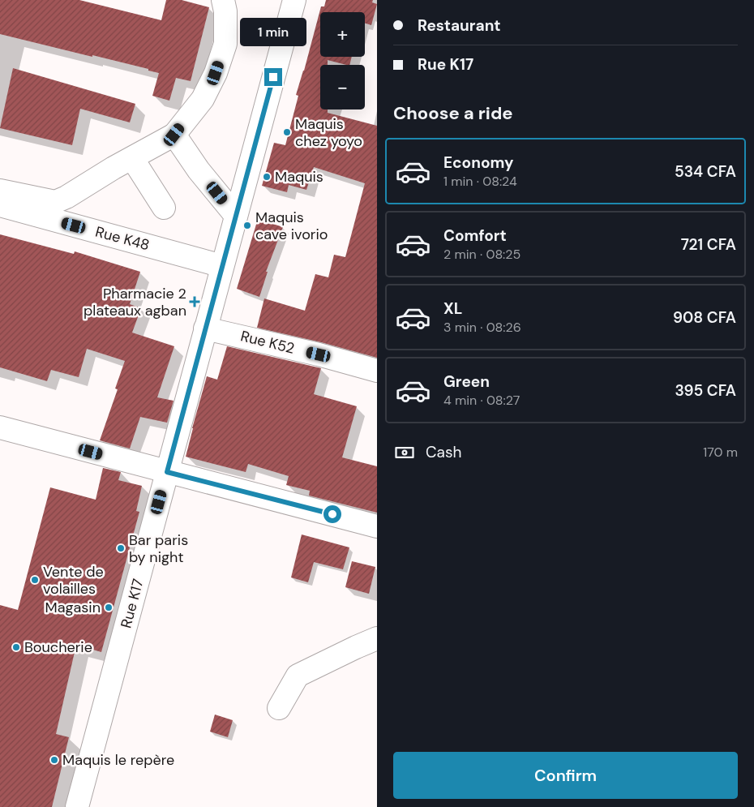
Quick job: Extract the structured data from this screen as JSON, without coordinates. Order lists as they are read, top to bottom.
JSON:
{
  "streets": {
    "street": ["Rue K48", "Rue K52", "Rue K17"]
  },
  "crossings": [
    ["Rue K48", "Rue K17"],
    ["Rue K52", "Rue K17"]
  ],
  "places": {
    "other": [
      "Maquis chez yoyo",
      "Maquis",
      "Maquis cave ivorio",
      "Bar paris by night",
      "Vente de volailles",
      "Magasin",
      "Boucherie",
      "Maquis le repère"
    ],
    "health": ["Pharmacie 2 plateaux agban"]
  },
  "page": {
    "banner": ["Restaurant", "Rue K17"],
    "map_buttons": ["+", "−"],
    "bubble": "1 min",
    "heading": "Choose a ride",
    "list": [
      {
        "name": "Economy",
        "note": "1 min · 08:24",
        "value": "534 CFA"
      },
      {
        "name": "Comfort",
        "note": "2 min · 08:25",
        "value": "721 CFA"
      },
      {
        "name": "XL",
        "note": "3 min · 08:26",
        "value": "908 CFA"
      },
      {
        "name": "Green",
        "note": "4 min · 08:27",
        "value": "395 CFA"
      }
    ],
    "pay": ["Cash", "170 m"],
    "buttons": "Confirm"
  }
}
